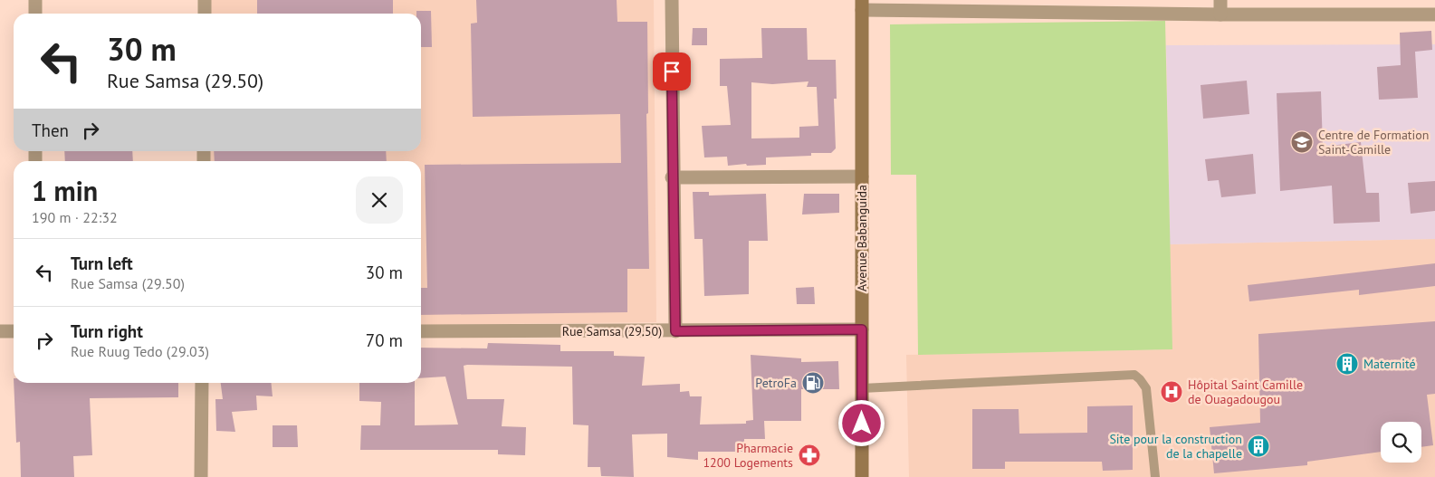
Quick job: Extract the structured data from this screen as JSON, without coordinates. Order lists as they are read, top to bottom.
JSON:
{
  "streets": {
    "street": ["Avenue Babanguida", "Rue Samsa (29.50)"]
  },
  "crossings": [
    ["Avenue Babanguida", "Rue Samsa (29.50)"]
  ],
  "places": {
    "school or university": ["Centre de Formation Saint-Camille"],
    "building": ["Maternité", "Site pour la construction de la chapelle"],
    "fuel station": ["PetroFa"],
    "hospital": ["Hôpital Saint Camille de Ouagadougou"],
    "pharmacy": ["Pharmacie 1200 Logements"]
  },
  "page": {
    "turn": ["30 m", "Rue Samsa (29.50)"],
    "then": "Then",
    "heading": ["1 min", "190 m · 22:32"],
    "list": [
      {
        "name": "Turn left",
        "note": "Rue Samsa (29.50)",
        "value": "30 m"
      },
      {
        "name": "Turn right",
        "note": "Rue Ruug Tedo (29.03)",
        "value": "70 m"
      }
    ]
  }
}
